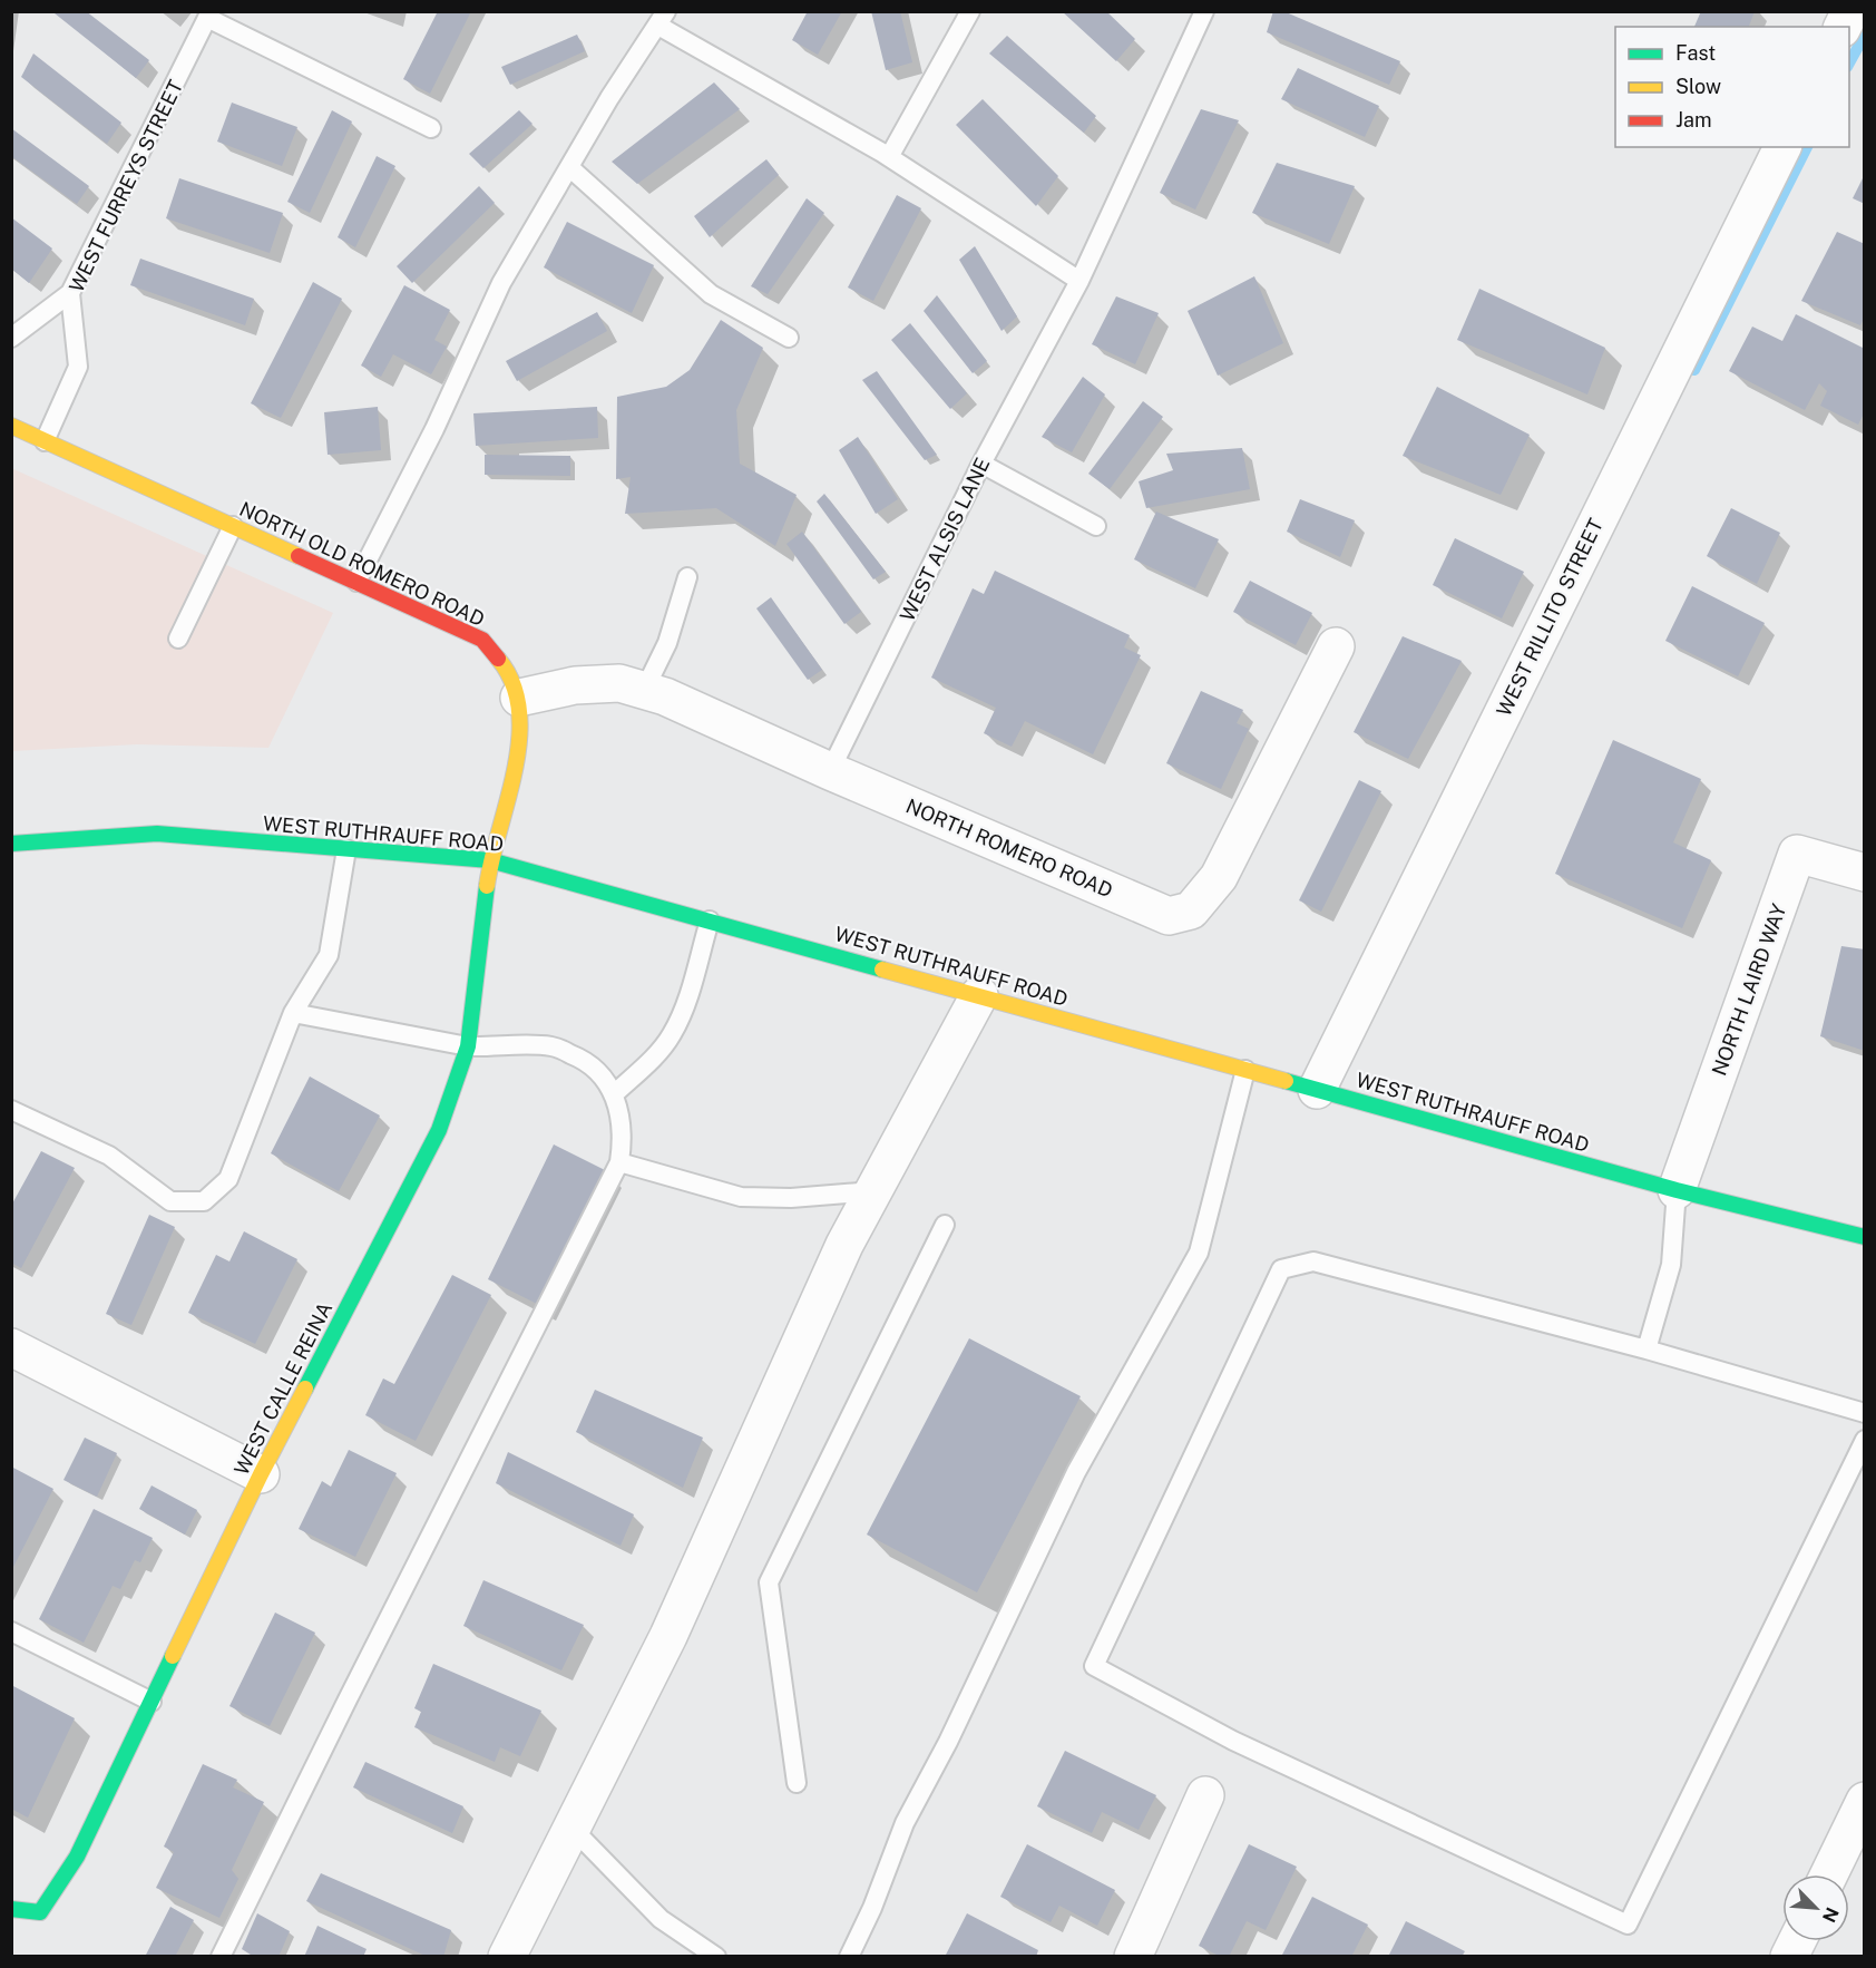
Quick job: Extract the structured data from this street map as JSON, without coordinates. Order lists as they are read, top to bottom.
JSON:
{
  "streets": {
    "street": [
      "NORTH OLD ROMERO ROAD",
      "WEST RILLITO STREET",
      "WEST RUTHRAUFF ROAD",
      "NORTH ROMERO ROAD",
      "NORTH LAIRD WAY",
      "WEST CALLE REINA"
    ],
    "lane": ["WEST FURREYS STREET", "WEST ALSIS LANE"]
  },
  "crossings": [
    ["WEST FURREYS STREET", "NORTH OLD ROMERO ROAD"],
    ["WEST ALSIS LANE", "NORTH ROMERO ROAD"],
    ["NORTH OLD ROMERO ROAD", "WEST RUTHRAUFF ROAD"],
    ["NORTH OLD ROMERO ROAD", "WEST CALLE REINA"],
    ["WEST RILLITO STREET", "WEST RUTHRAUFF ROAD"],
    ["WEST RUTHRAUFF ROAD", "NORTH LAIRD WAY"],
    ["WEST RUTHRAUFF ROAD", "WEST CALLE REINA"]
  ],
  "legend": ["Fast", "Slow", "Jam"],
  "north": "bottom right"
}
